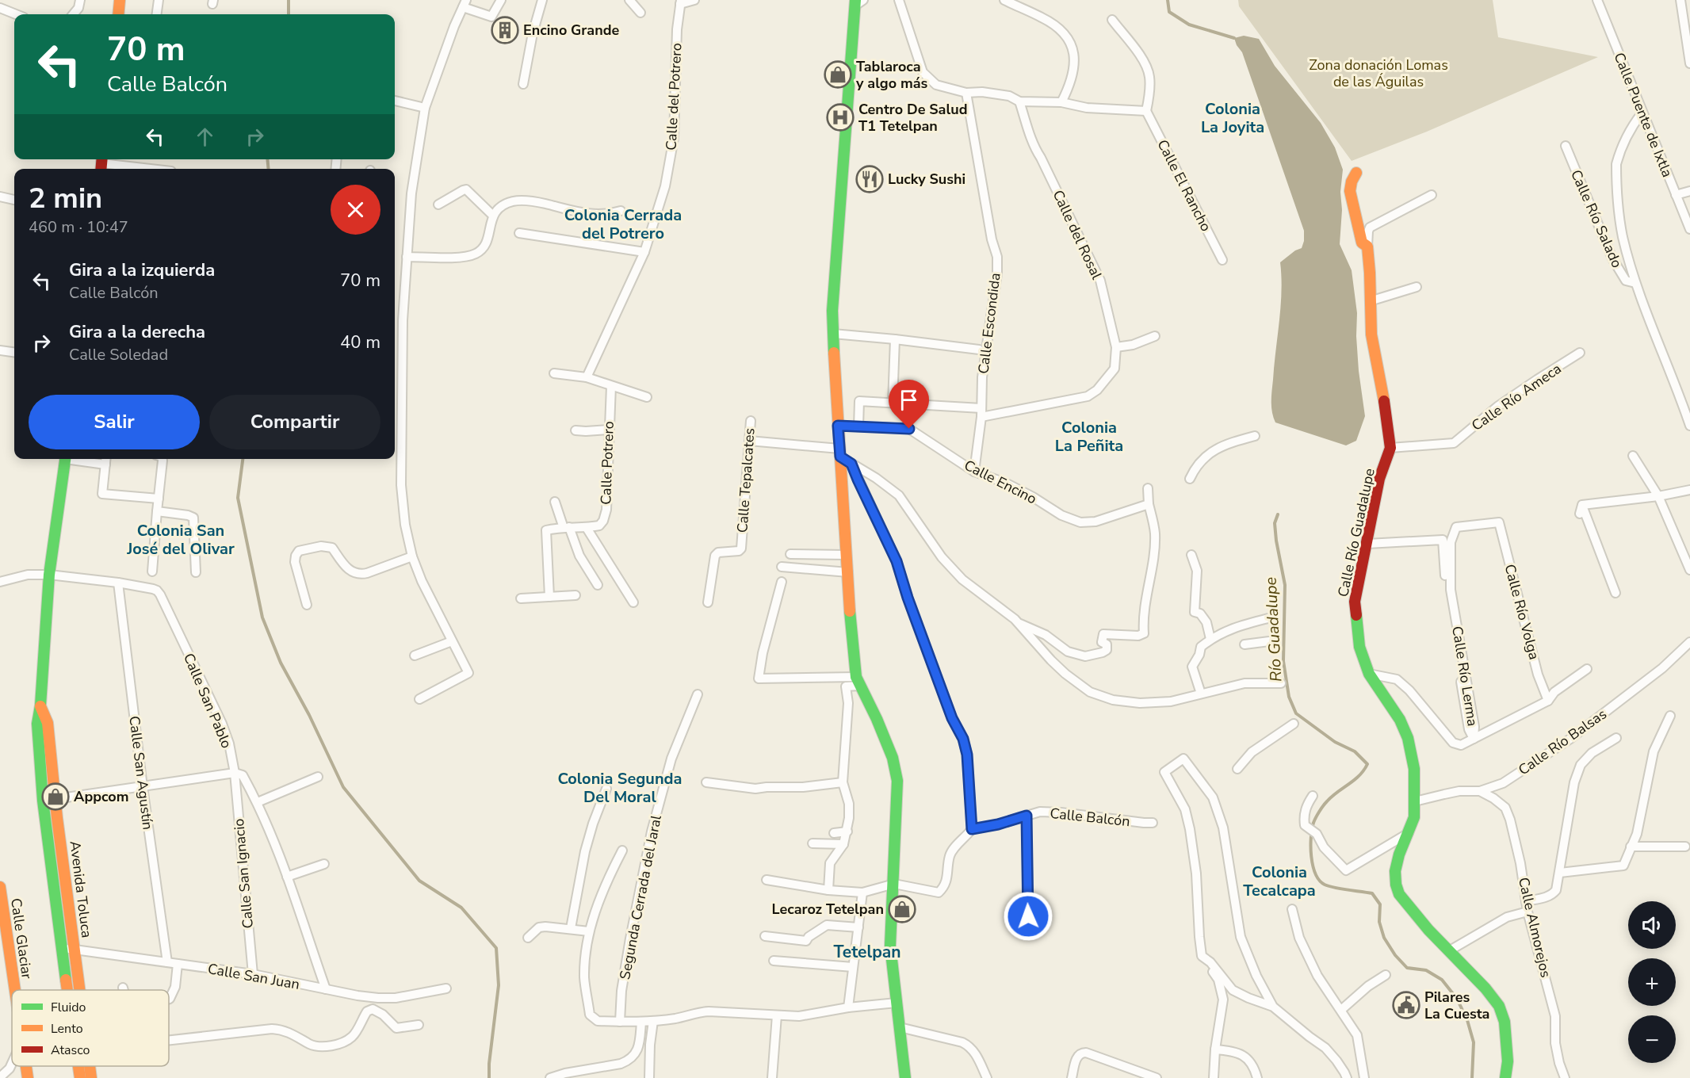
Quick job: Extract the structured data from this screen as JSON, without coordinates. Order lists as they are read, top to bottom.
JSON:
{
  "streets": {
    "street": [
      "Calle del Potrero",
      "Calle Puente de Ixtla",
      "Calle El Rancho",
      "Calle Río Salado",
      "Calle del Rosal",
      "Calle Escondida",
      "Calle Río Ameca",
      "Calle Potrero",
      "Calle Tepalcates",
      "Calle Encino",
      "Calle Río Guadalupe",
      "Calle Río Volga",
      "Calle Río Lerma",
      "Calle San Pablo",
      "Calle Río Balsas",
      "Calle San Agustín",
      "Calle Balcón",
      "Calle San Ignacio",
      "Avenida Toluca",
      "Segunda Cerrada del Jaral",
      "Calle Almorejos",
      "Calle Glaciar",
      "Calle San Juan"
    ]
  },
  "crossings": [
    ["Calle del Rosal", "Calle Escondida"],
    ["Calle del Rosal", "Calle Encino"],
    ["Calle Escondida", "Calle Encino"],
    ["Calle Río Ameca", "Calle Río Guadalupe"],
    ["Calle Río Guadalupe", "Calle Río Lerma"],
    ["Calle Río Guadalupe", "Calle Río Balsas"],
    ["Calle Río Guadalupe", "Calle Almorejos"],
    ["Calle Río Volga", "Calle Río Lerma"],
    ["Calle San Pablo", "Calle San Agustín"],
    ["Calle San Pablo", "Calle San Ignacio"],
    ["Calle San Pablo", "Avenida Toluca"],
    ["Calle Río Balsas", "Calle Almorejos"],
    ["Calle San Agustín", "Calle San Juan"],
    ["Calle San Ignacio", "Calle San Juan"],
    ["Avenida Toluca", "Calle San Juan"]
  ],
  "districts": [
    "Colonia La Joyita",
    "Colonia Cerrada del Potrero",
    "Colonia La Peñita",
    "Colonia San José del Olivar",
    "Colonia Segunda Del Moral",
    "Colonia Tecalcapa",
    "Tetelpan"
  ],
  "water": ["Río Guadalupe"],
  "parks": ["Zona donación Lomas de las Águilas"],
  "places": {
    "building": ["Encino Grande"],
    "shop": ["Tablaroca y algo más", "Appcom", "Lecaroz Tetelpan"],
    "hospital": ["Centro De Salud T1 Tetelpan"],
    "restaurant": ["Lucky Sushi"],
    "public building": ["Pilares La Cuesta"]
  },
  "legend": ["Fluido", "Lento", "Atasco"],
  "page": {
    "turn": ["70 m", "Calle Balcón"],
    "heading": ["2 min", "460 m · 10:47"],
    "list": [
      {
        "name": "Gira a la izquierda",
        "note": "Calle Balcón",
        "value": "70 m"
      },
      {
        "name": "Gira a la derecha",
        "note": "Calle Soledad",
        "value": "40 m"
      }
    ],
    "buttons": ["Salir", "Compartir"],
    "map_buttons": ["+", "−"]
  }
}
